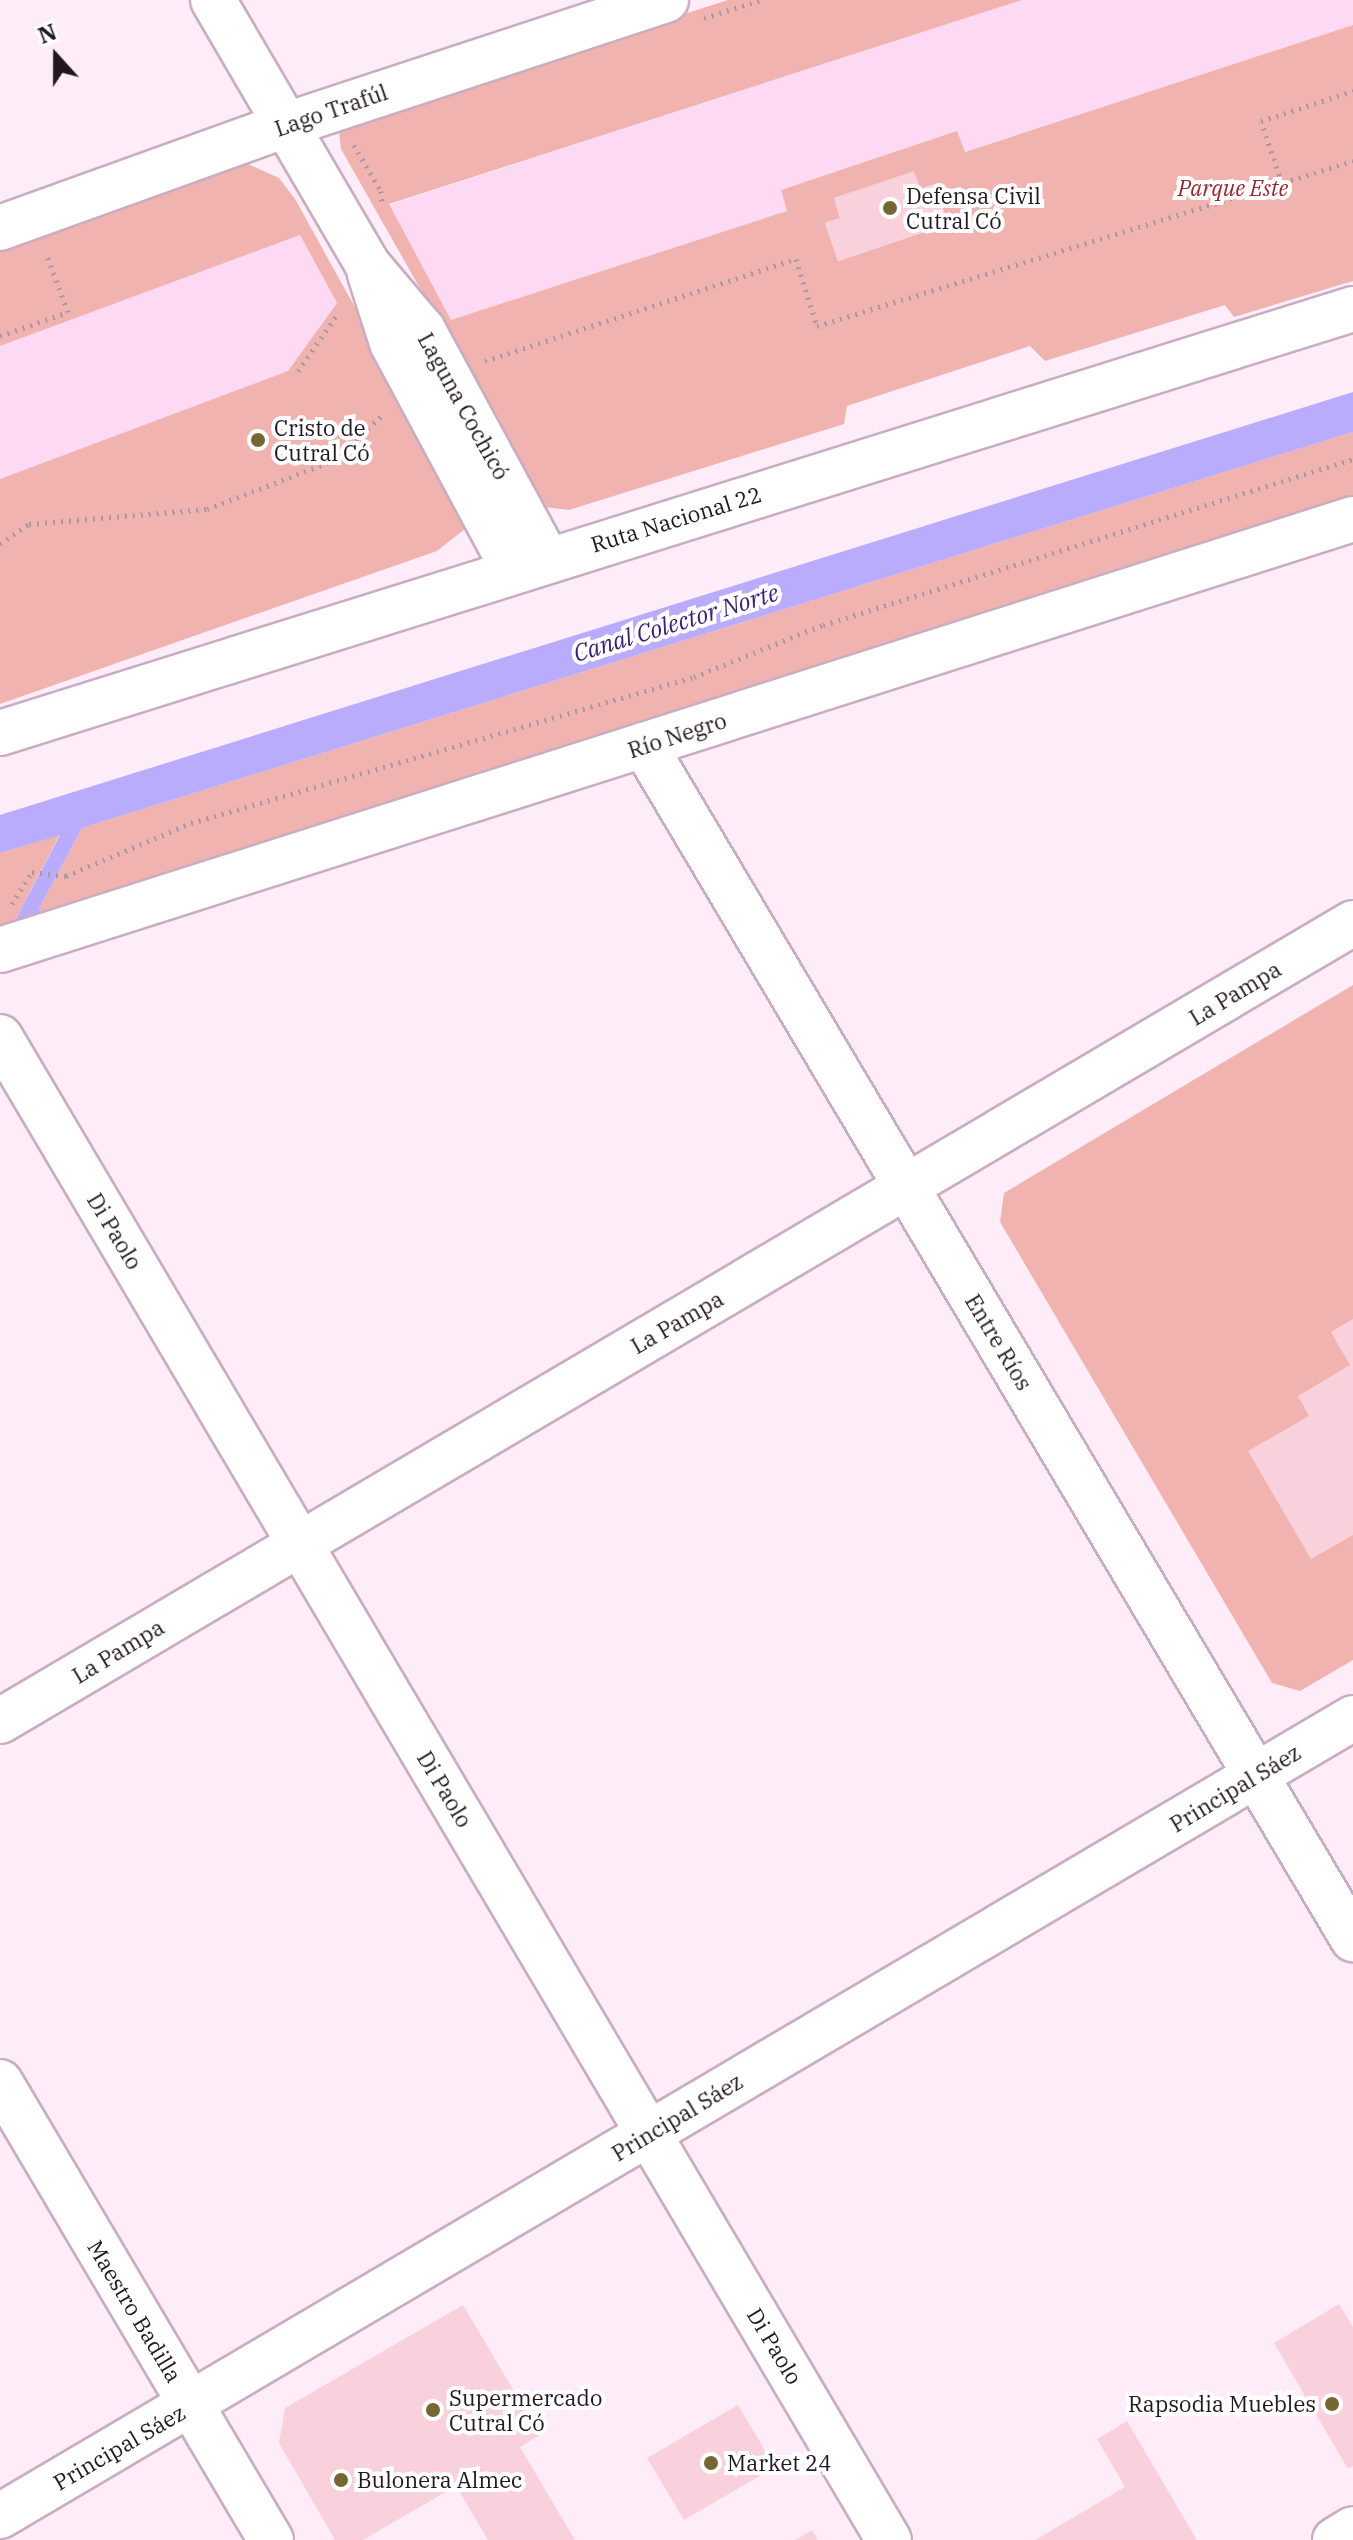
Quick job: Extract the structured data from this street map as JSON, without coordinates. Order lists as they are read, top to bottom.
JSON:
{
  "streets": {
    "main road": [
      "Lago Trafúl",
      "Laguna Cochicó",
      "Ruta Nacional 22",
      "Río Negro",
      "La Pampa",
      "Di Paolo",
      "Entre Ríos",
      "Principal Sáez",
      "Maestro Badilla"
    ]
  },
  "crossings": [
    ["Lago Trafúl", "Laguna Cochicó"],
    ["Laguna Cochicó", "Ruta Nacional 22"],
    ["Río Negro", "Entre Ríos"],
    ["La Pampa", "Di Paolo"],
    ["La Pampa", "Entre Ríos"],
    ["Di Paolo", "Principal Sáez"],
    ["Entre Ríos", "Principal Sáez"],
    ["Principal Sáez", "Maestro Badilla"]
  ],
  "water": ["Canal Colector Norte"],
  "parks": ["Parque Este"],
  "places": [
    "Defensa Civil Cutral Có",
    "Cristo de Cutral Có",
    "Rapsodia Muebles",
    "Supermercado Cutral Có",
    "Market 24",
    "Bulonera Almec"
  ],
  "north": "top"
}
